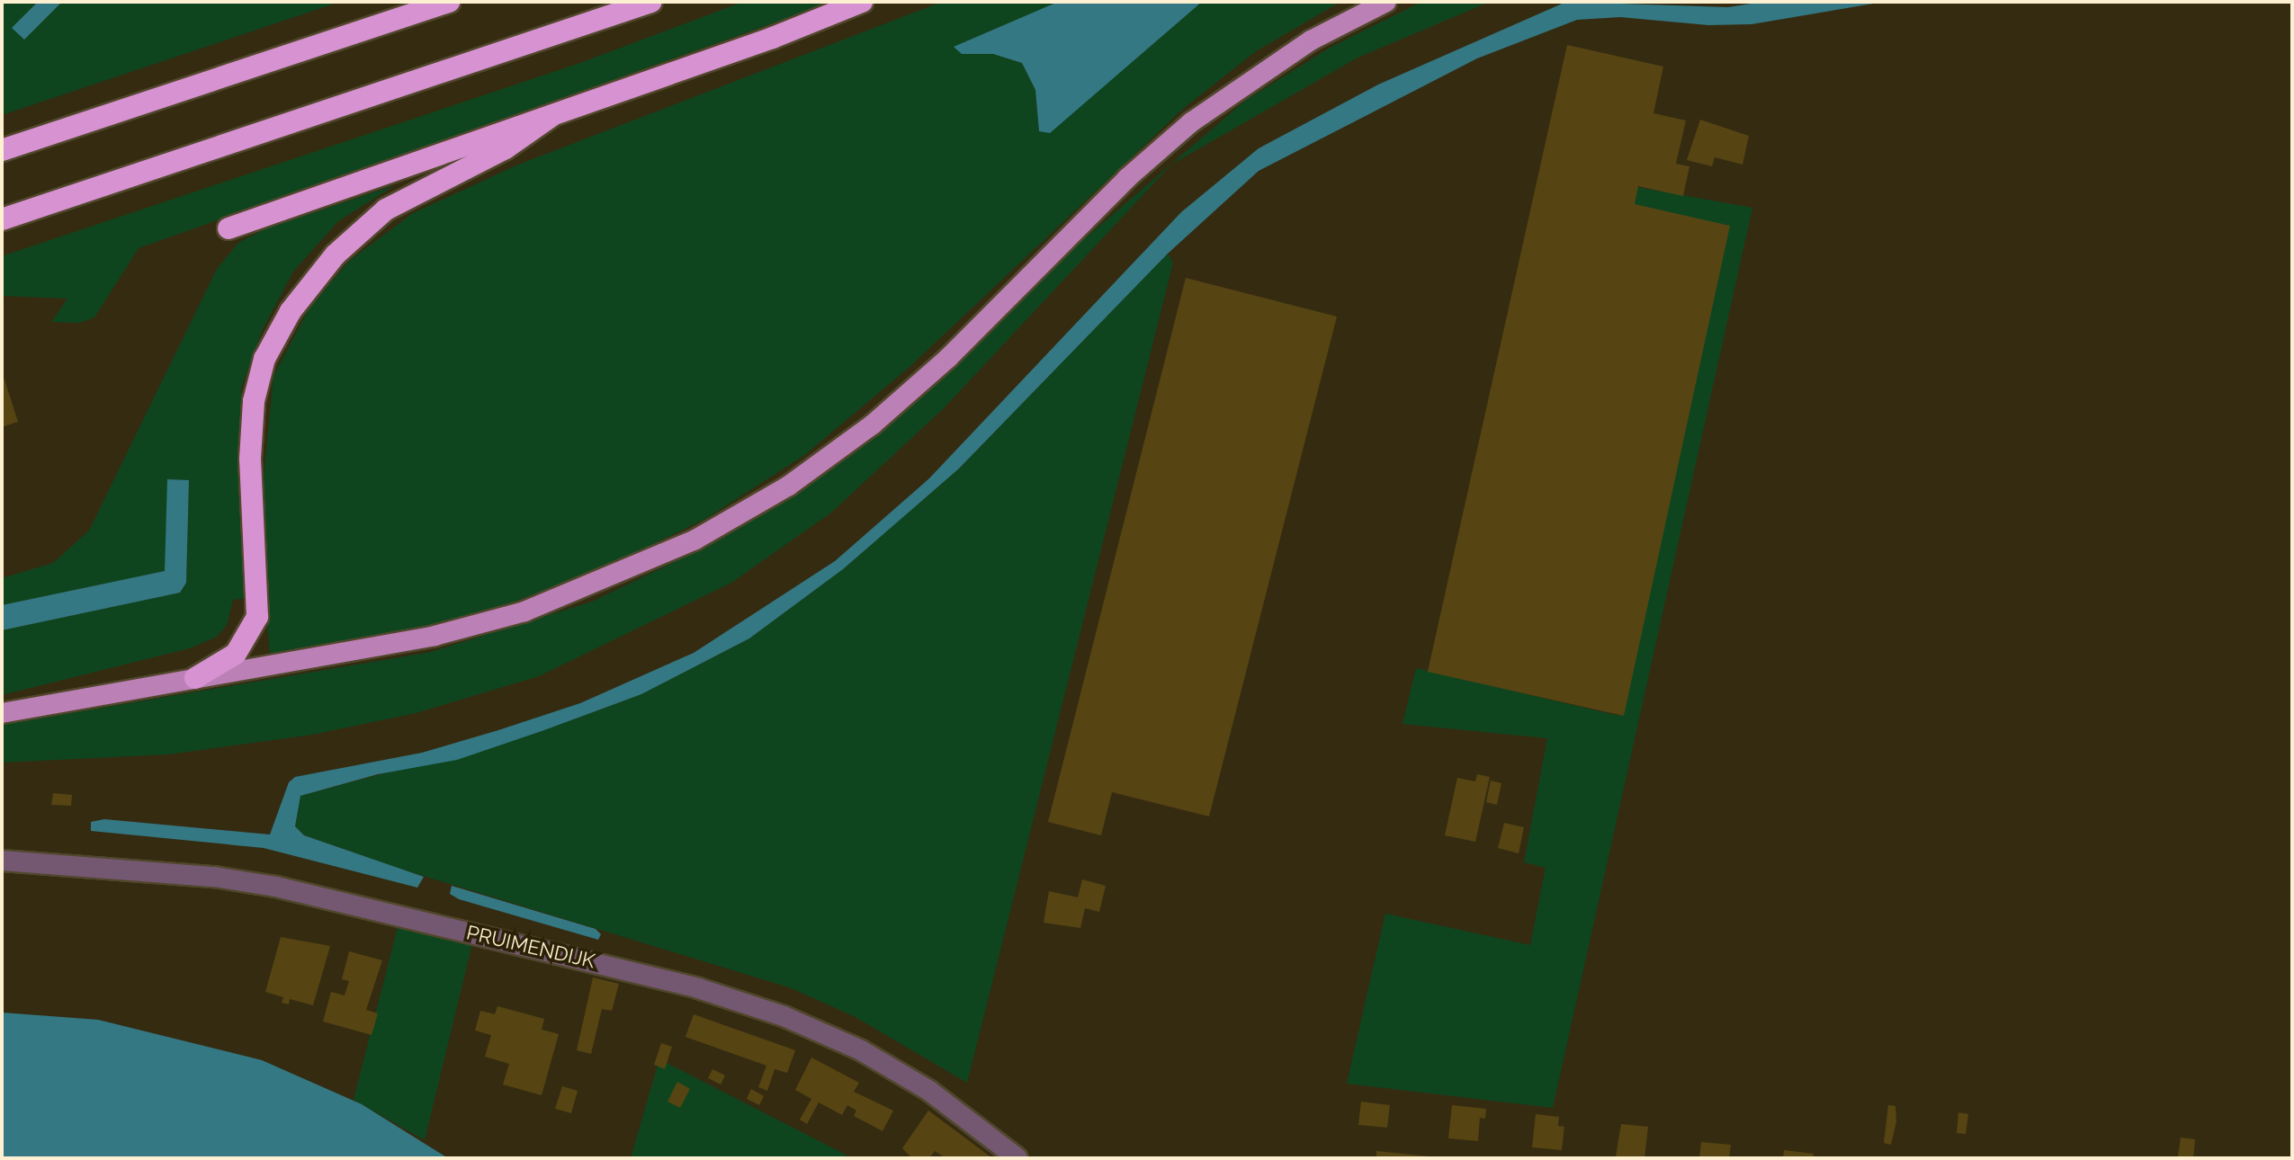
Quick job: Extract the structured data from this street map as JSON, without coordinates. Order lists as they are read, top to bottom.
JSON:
{
  "streets": {
    "street": ["PRUIMENDIJK"]
  }
}
